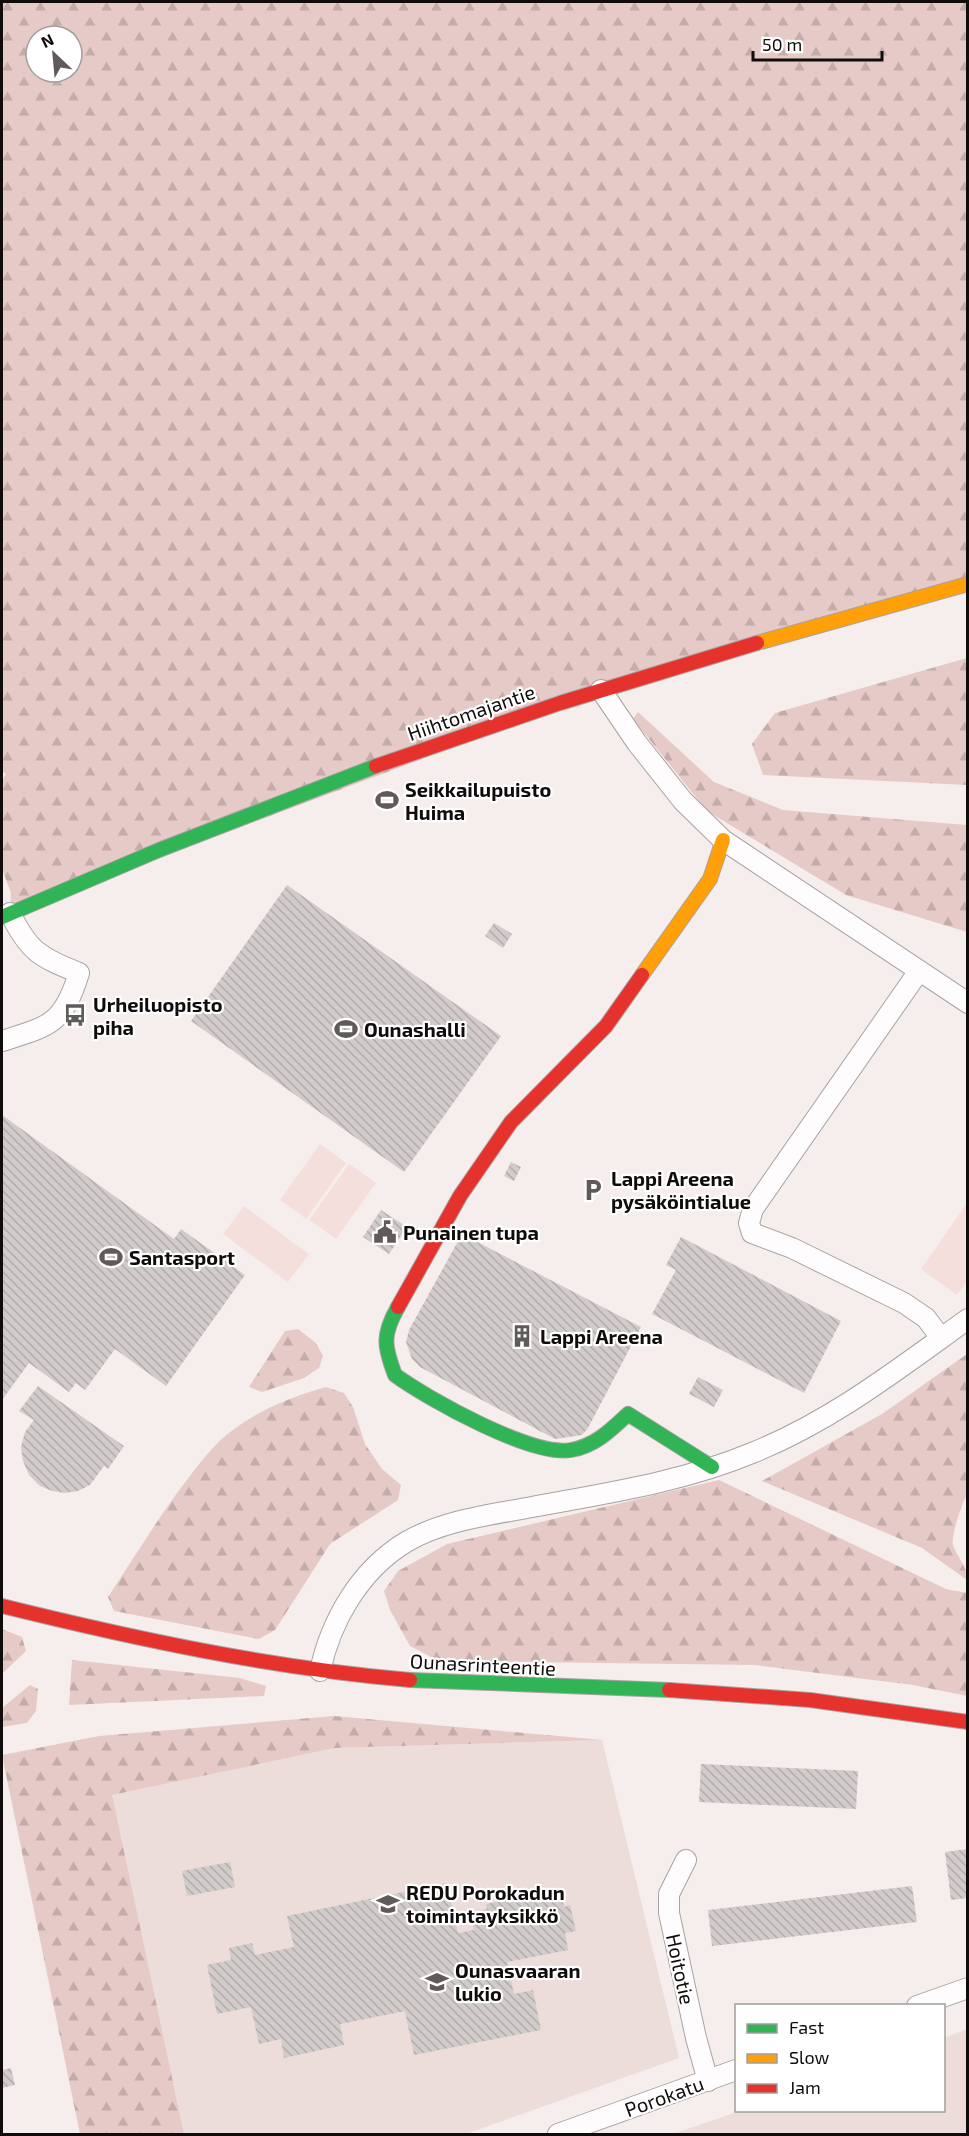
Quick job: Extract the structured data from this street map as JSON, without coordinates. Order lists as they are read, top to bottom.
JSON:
{
  "streets": {
    "street": [
      "Hiihtomajantie",
      "Ounasrinteentie",
      "Hoitotie",
      "Porokatu"
    ]
  },
  "crossings": [
    ["Hoitotie", "Porokatu"]
  ],
  "places": {
    "sports": ["Seikkailupuisto Huima", "Ounashalli", "Santasport"],
    "bus stop": ["Urheiluopisto piha"],
    "parking": ["Lappi Areena pysäköintialue"],
    "public building": ["Punainen tupa"],
    "building": ["Lappi Areena"],
    "school or university": ["REDU Porokadun toimintayksikkö", "Ounasvaaran lukio"]
  },
  "legend": ["Fast", "Slow", "Jam"],
  "scale_bar": "50 m",
  "north": "top left"
}
